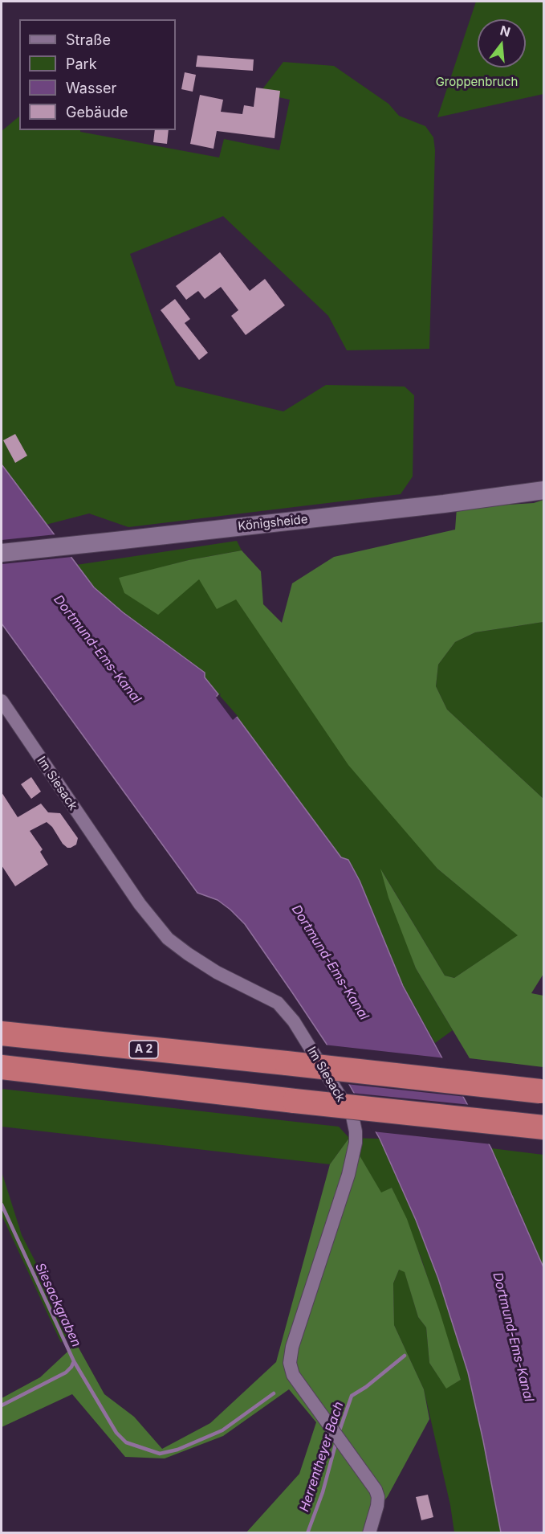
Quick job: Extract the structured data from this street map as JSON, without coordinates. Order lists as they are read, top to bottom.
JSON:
{
  "streets": {
    "highway": ["A 2"],
    "main road": ["Königsheide"],
    "street": ["Im Siesack"]
  },
  "water": ["Dortmund-Ems-Kanal", "Siesackgraben", "Herrentheyer Bach"],
  "parks": ["Groppenbruch"],
  "legend": [
    "Straße",
    "Park",
    "Wasser",
    "Gebäude"
  ],
  "north": "top"
}
